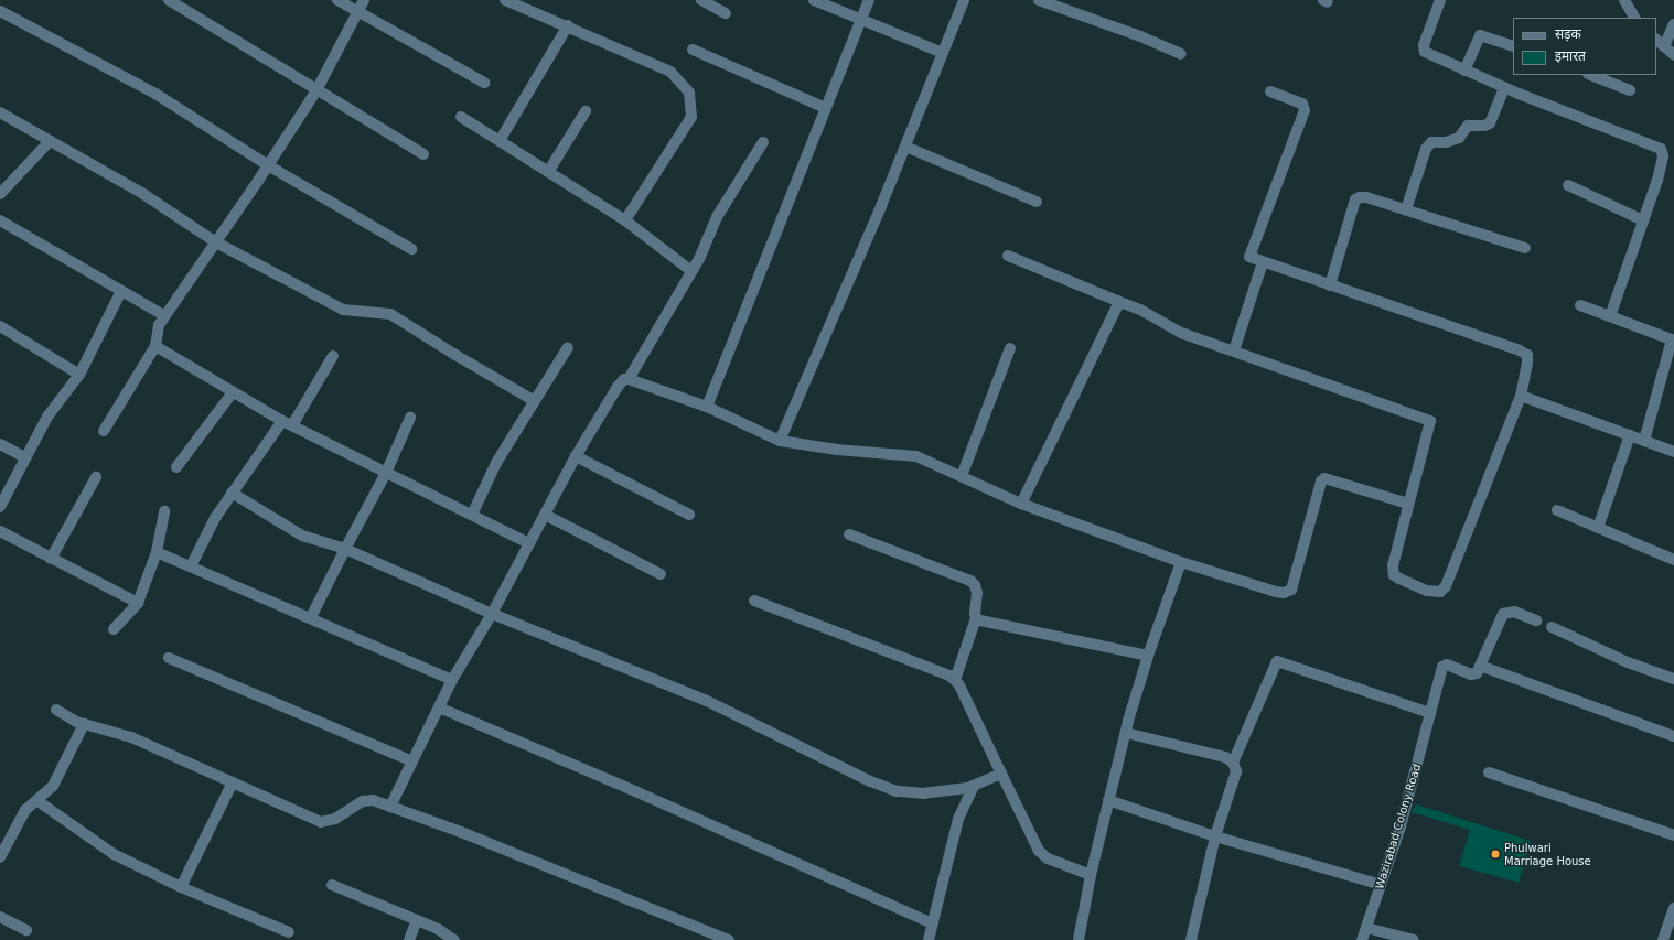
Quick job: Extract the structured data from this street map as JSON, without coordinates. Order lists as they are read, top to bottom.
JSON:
{
  "streets": {
    "street": ["Wazirabad Colony Road"]
  },
  "places": ["Phulwari Marriage House"],
  "legend": ["सड़क", "इमारत"]
}
